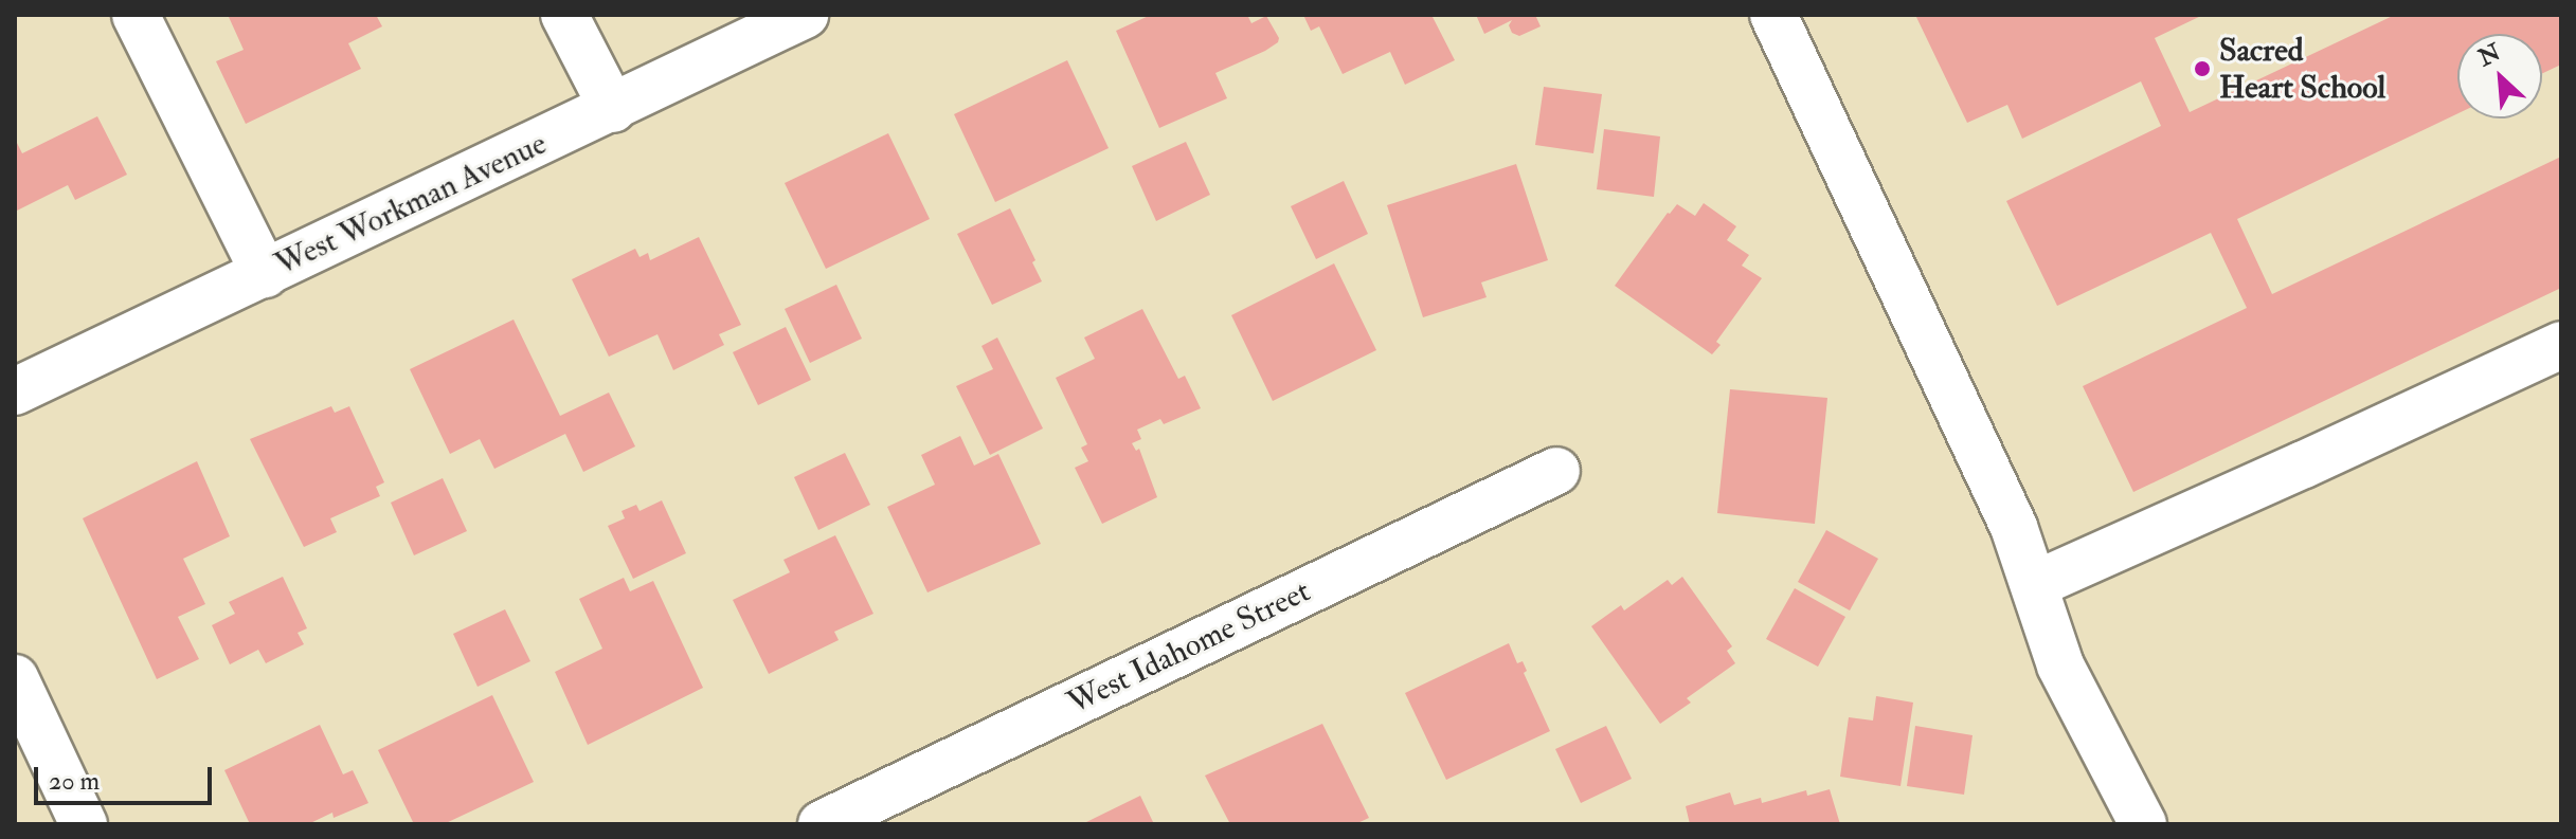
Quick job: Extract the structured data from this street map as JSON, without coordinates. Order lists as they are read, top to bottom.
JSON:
{
  "streets": {
    "street": ["West Workman Avenue", "West Idahome Street"]
  },
  "places": ["Sacred Heart School"],
  "scale_bar": "20 m",
  "north": "top left"
}
